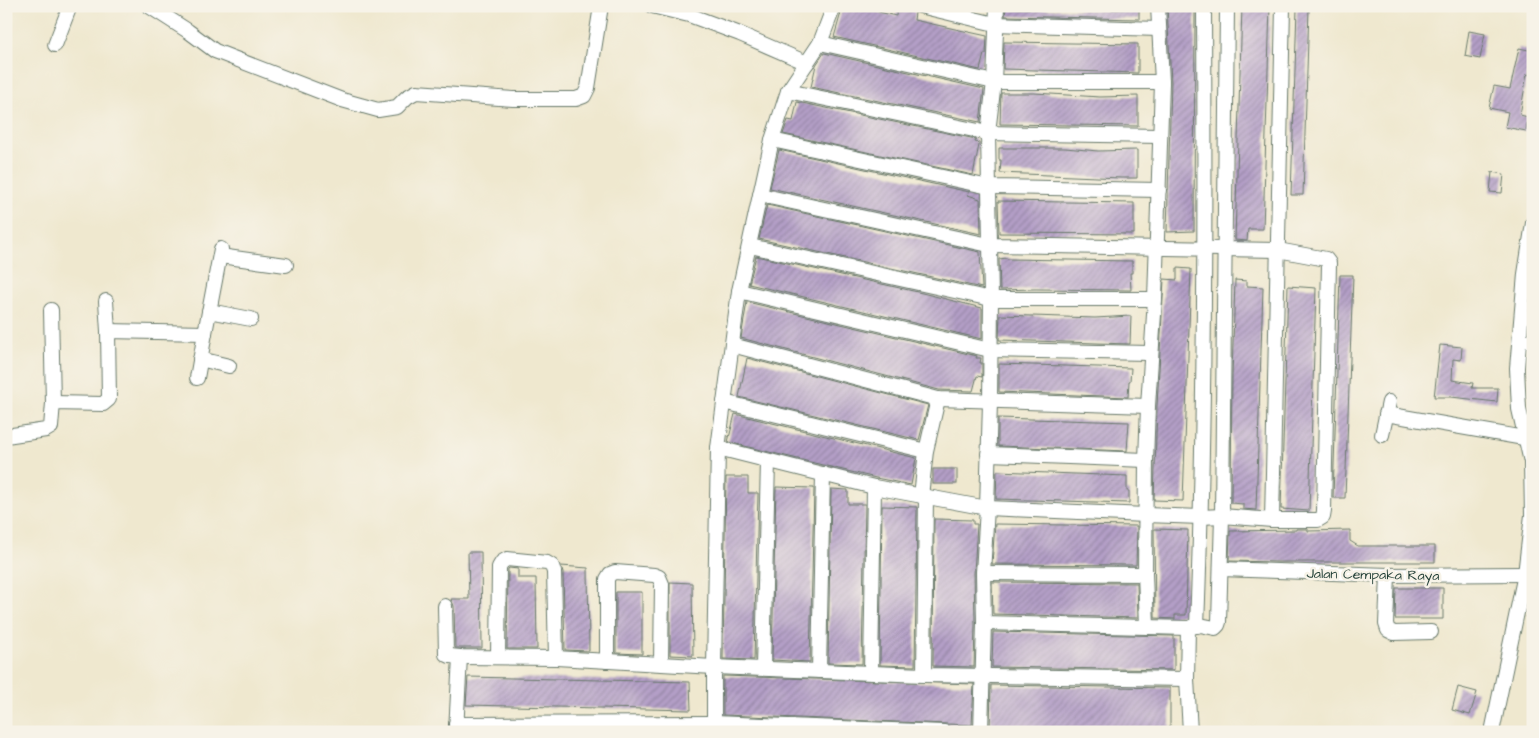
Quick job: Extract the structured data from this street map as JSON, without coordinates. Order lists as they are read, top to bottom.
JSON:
{
  "streets": {
    "street": ["Jalan Cempaka Raya"]
  }
}
